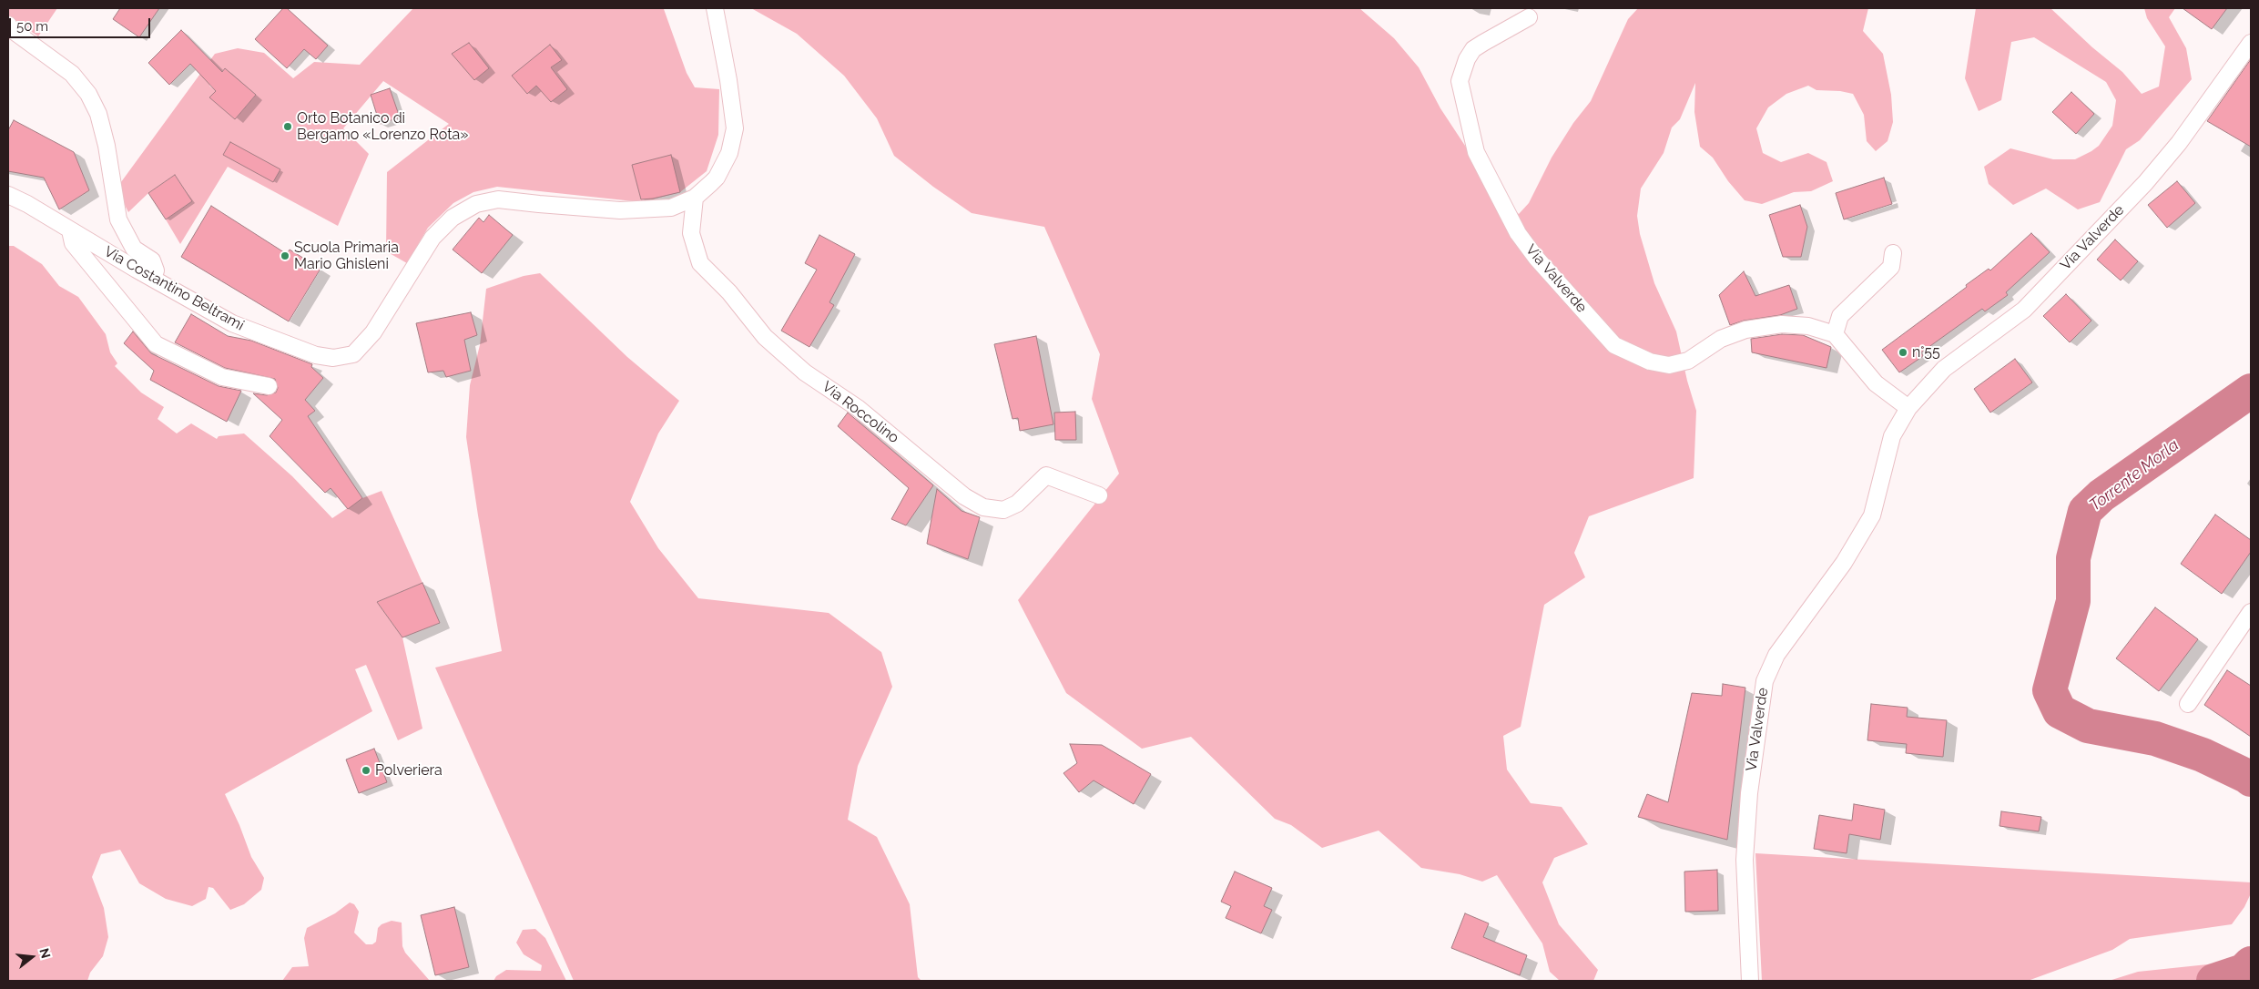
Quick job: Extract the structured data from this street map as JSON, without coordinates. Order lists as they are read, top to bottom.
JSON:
{
  "streets": {
    "street": ["Via Valverde", "Via Costantino Beltrami", "Via Roccolino"]
  },
  "crossings": [
    ["Via Costantino Beltrami", "Via Roccolino"]
  ],
  "water": ["Torrente Morla"],
  "places": [
    "Orto Botanico di Bergamo «Lorenzo Rota»",
    "Scuola Primaria Mario Ghisleni",
    "n°55",
    "Polveriera"
  ],
  "scale_bar": "50 m",
  "north": "right"
}
